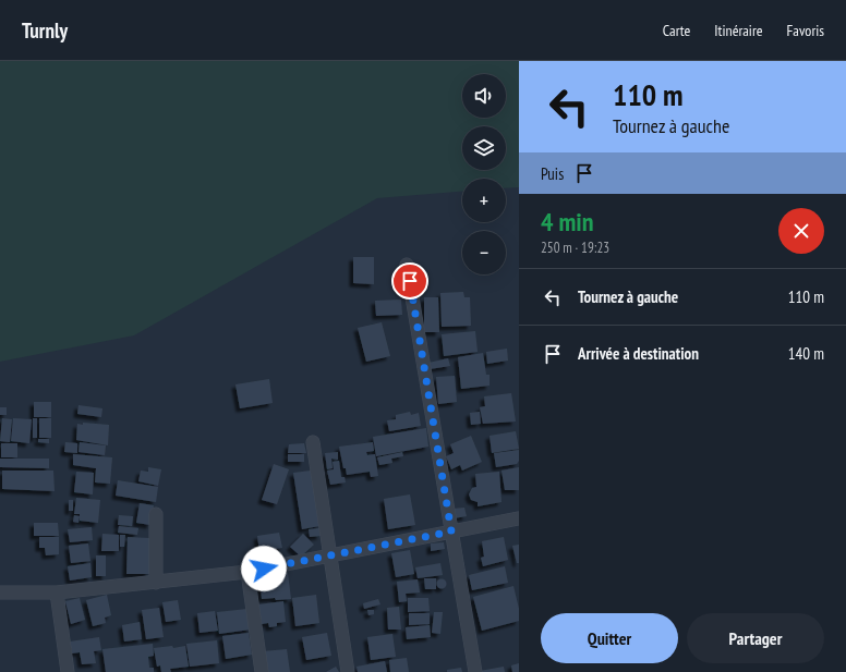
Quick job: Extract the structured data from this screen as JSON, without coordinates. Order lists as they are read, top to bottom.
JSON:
{
  "page": {
    "header": "Turnly",
    "nav": ["Carte", "Itinéraire", "Favoris"],
    "turn": ["110 m", "Tournez à gauche"],
    "map_buttons": ["+", "−"],
    "then": "Puis",
    "heading": ["4 min", "250 m · 19:23"],
    "list": [
      {
        "name": "Tournez à gauche",
        "value": "110 m"
      },
      {
        "name": "Arrivée à destination",
        "value": "140 m"
      }
    ],
    "buttons": ["Quitter", "Partager"]
  }
}
